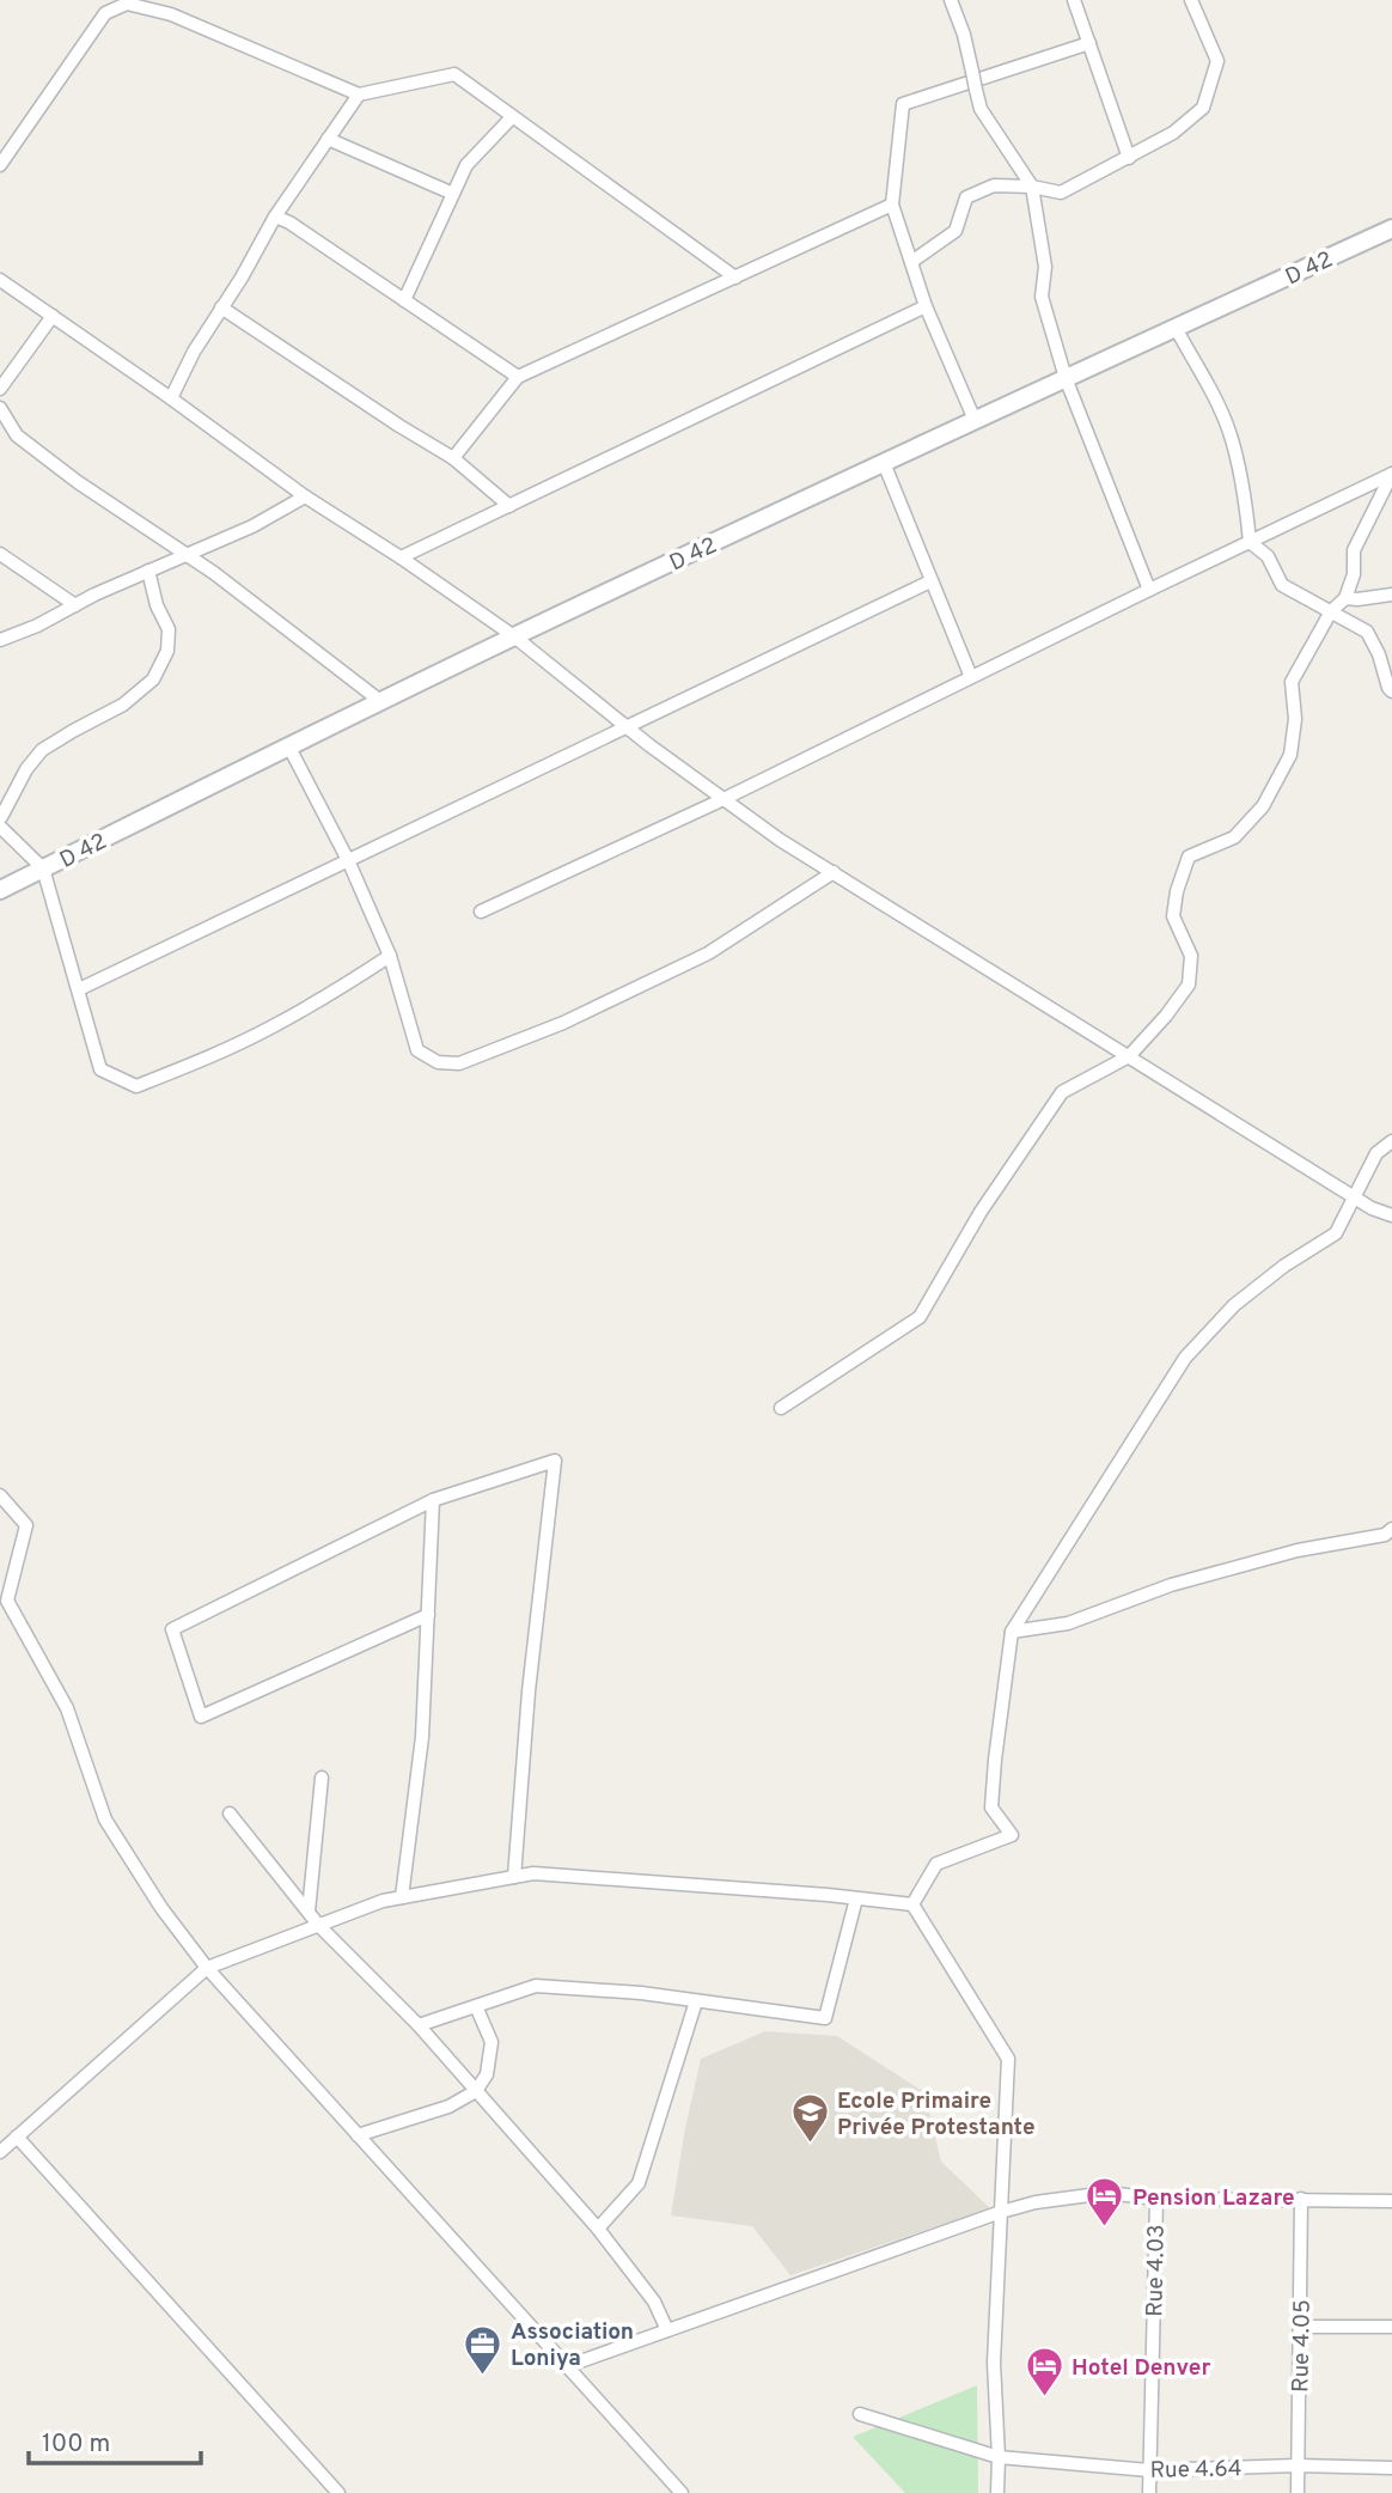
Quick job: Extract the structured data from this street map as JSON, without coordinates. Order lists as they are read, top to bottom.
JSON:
{
  "streets": {
    "street": [
      "D 42",
      "Rue 4.03",
      "Rue 4.05",
      "Rue 4.64"
    ]
  },
  "crossings": [
    ["Rue 4.03", "Rue 4.64"],
    ["Rue 4.05", "Rue 4.64"]
  ],
  "places": {
    "school or university": ["Ecole Primaire Privée Protestante"],
    "hotel": ["Pension Lazare", "Hotel Denver"],
    "office": ["Association Loniya"]
  },
  "scale_bar": "100 m"
}
